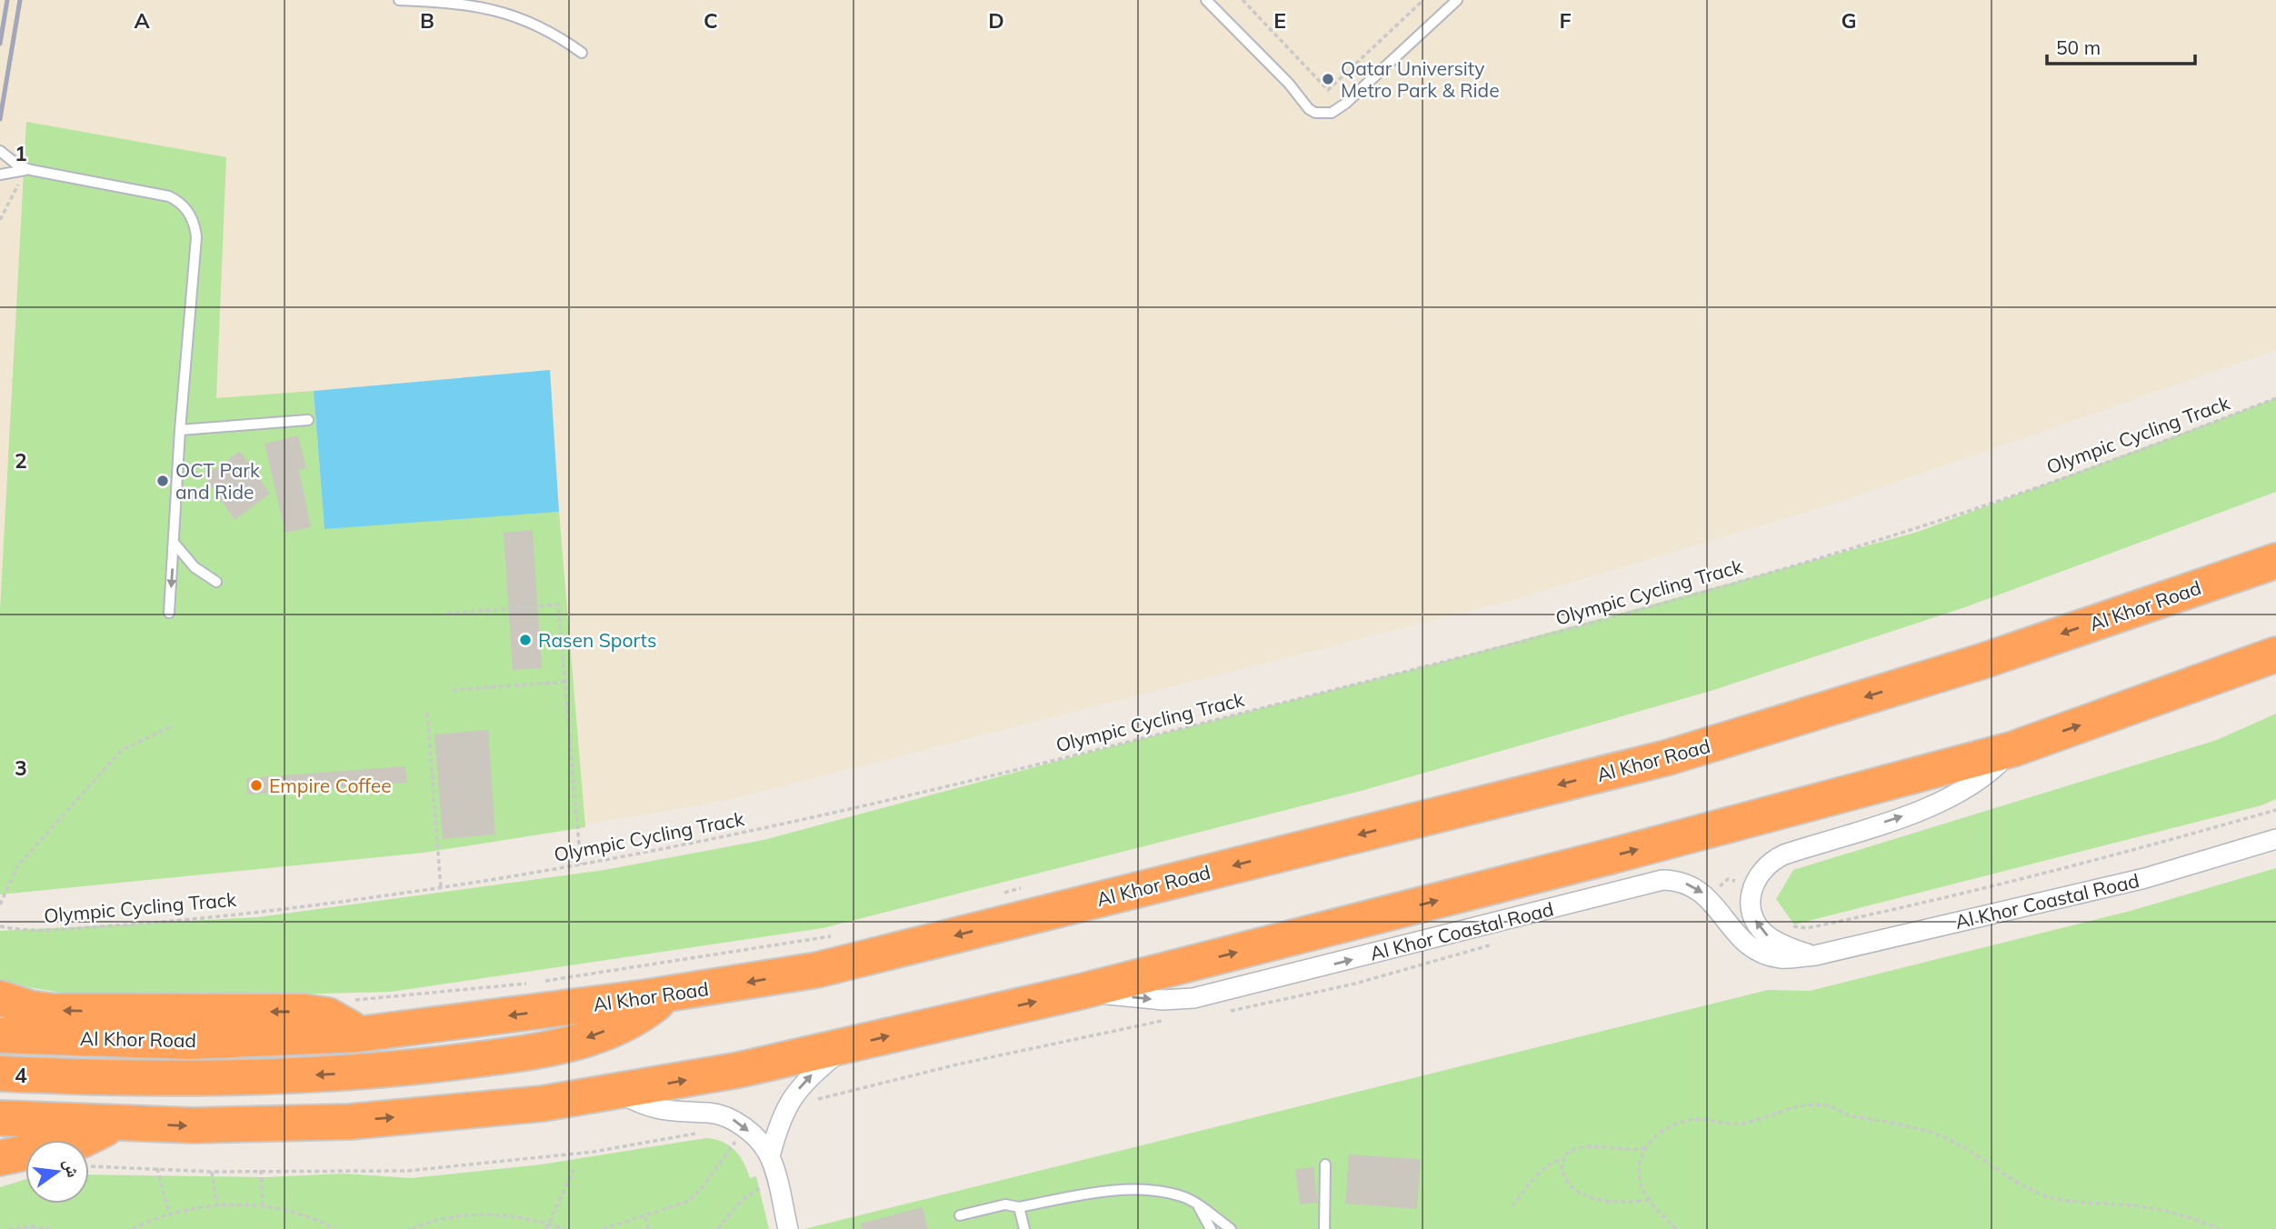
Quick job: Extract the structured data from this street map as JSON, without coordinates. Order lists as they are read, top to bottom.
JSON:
{
  "streets": {
    "highway": ["Al Khor Road"],
    "street": ["Al Khor Coastal Road"],
    "path": ["Olympic Cycling Track"]
  },
  "one_way": ["Al Khor Coastal Road"],
  "places": [
    "Qatar University Metro Park & Ride",
    "OCT Park and Ride",
    "Rasen Sports",
    "Empire Coffee"
  ],
  "scale_bar": "50 m",
  "north": "right",
  "grid": {
    "columns": [
      "A",
      "B",
      "C",
      "D",
      "E",
      "F",
      "G"
    ],
    "rows": [
      "1",
      "2",
      "3",
      "4"
    ]
  }
}
